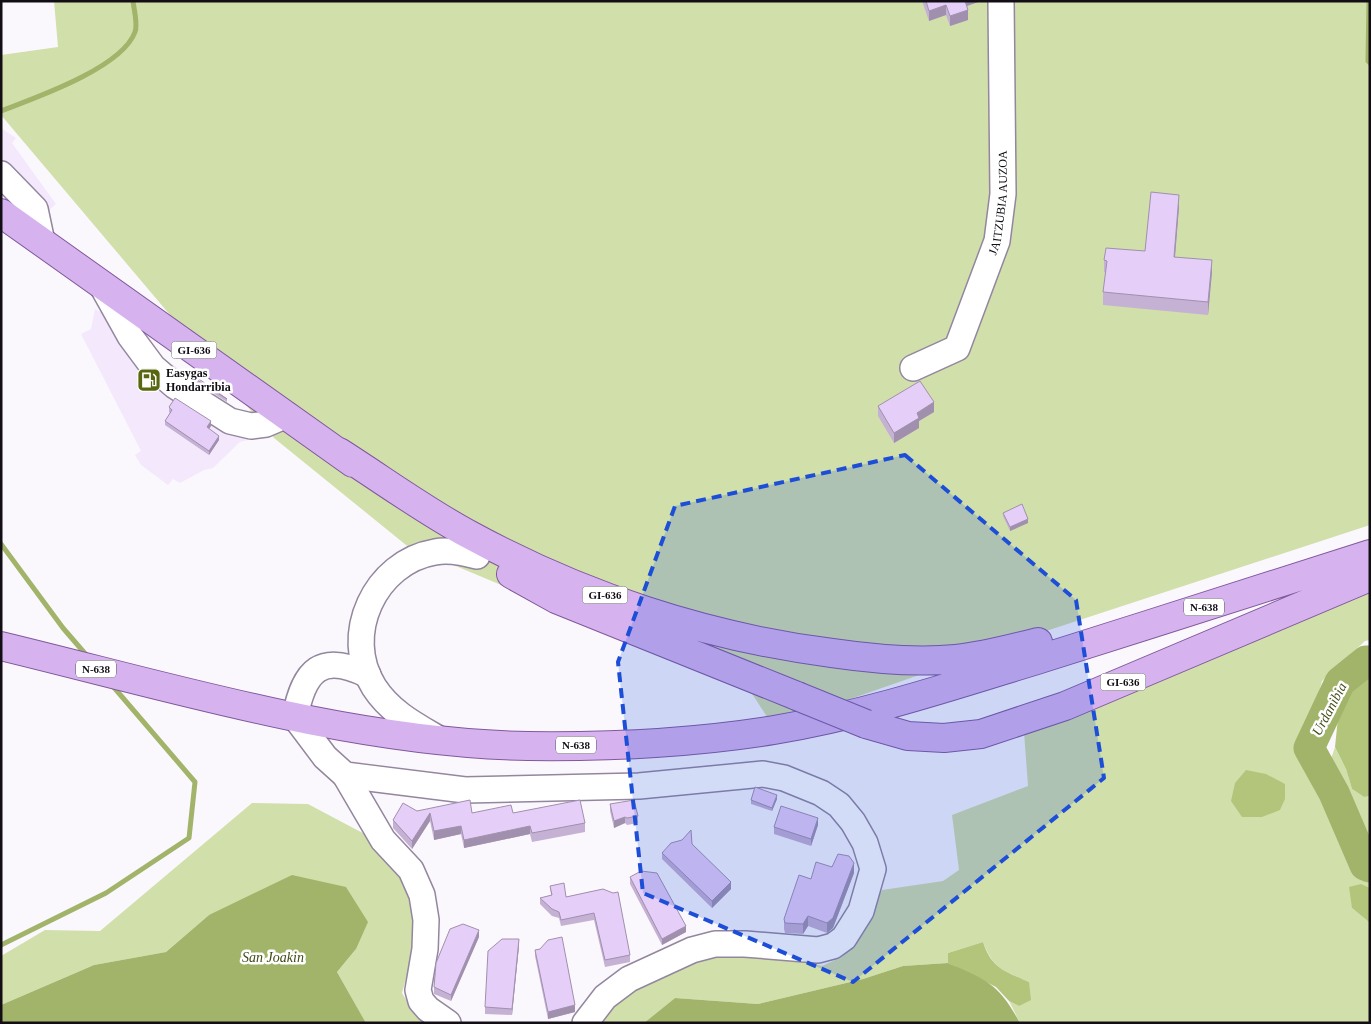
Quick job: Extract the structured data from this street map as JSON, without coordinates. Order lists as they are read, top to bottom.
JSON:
{
  "streets": {
    "main road": ["GI-636", "N-638"],
    "street": ["JAITZUBIA AUZOA"]
  },
  "crossings": [
    ["GI-636", "N-638"]
  ],
  "water": ["Urdanibia", "San Joakin"],
  "places": {
    "fuel station": ["Easygas Hondarribia"]
  }
}
